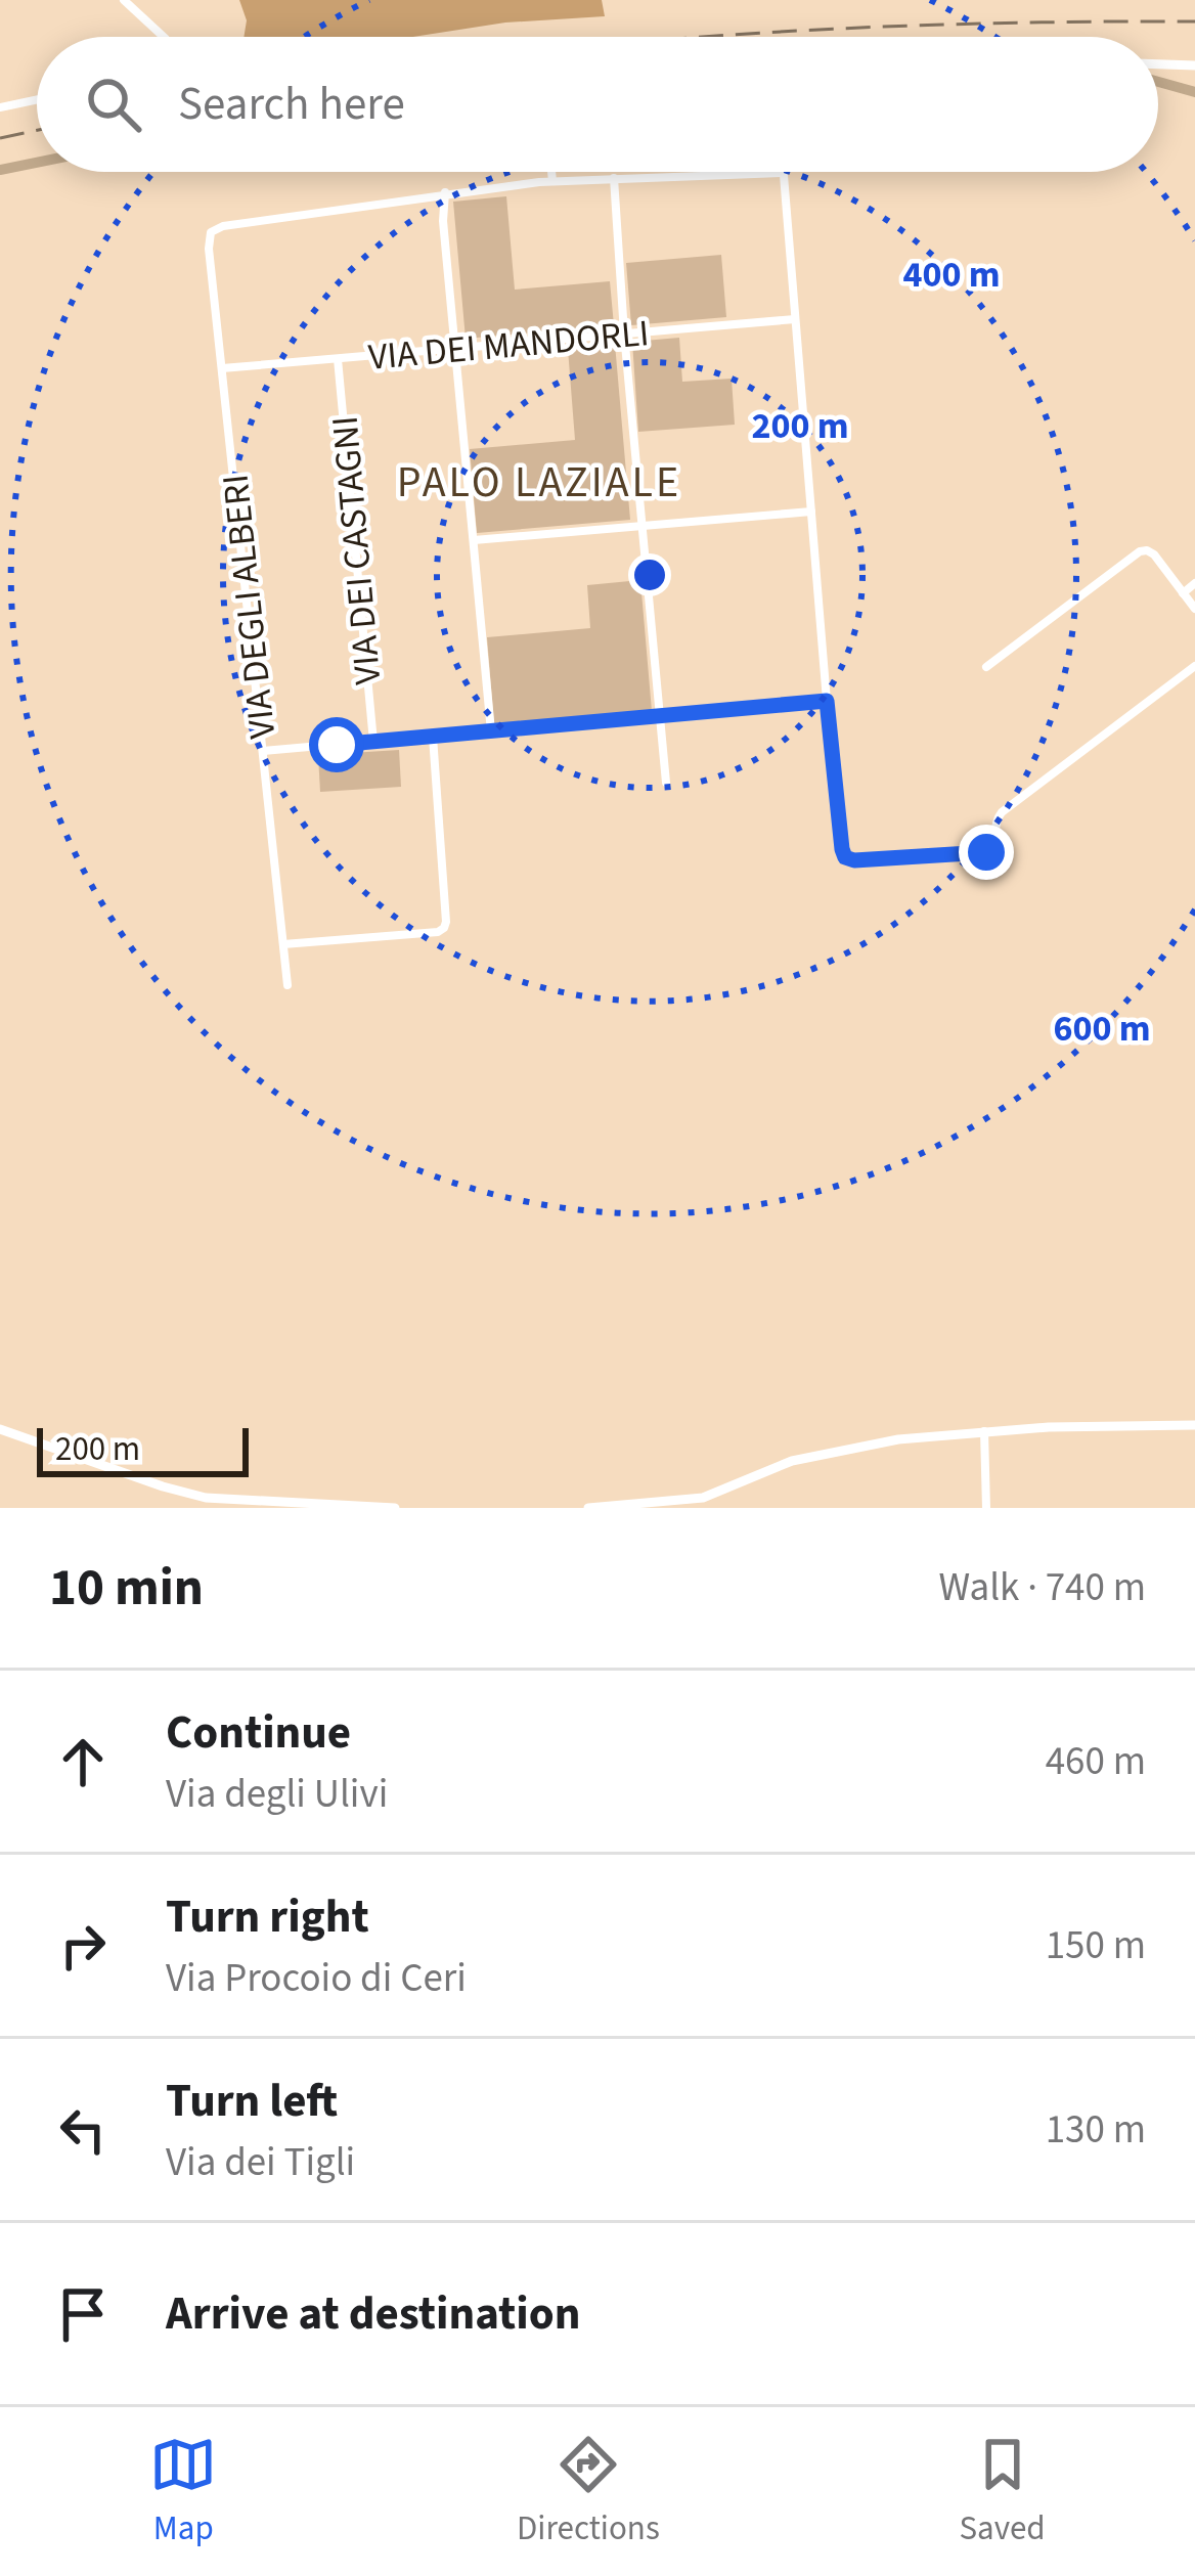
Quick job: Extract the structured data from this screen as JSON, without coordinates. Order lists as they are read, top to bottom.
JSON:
{
  "streets": {
    "street": ["VIA DEI MANDORLI", "VIA DEI CASTAGNI", "VIA DEGLI ALBERI"]
  },
  "crossings": [
    ["VIA DEI MANDORLI", "VIA DEI CASTAGNI"],
    ["VIA DEI MANDORLI", "VIA DEGLI ALBERI"]
  ],
  "districts": ["PALO LAZIALE"],
  "scale_bar": "200 m",
  "page": {
    "search": "Search here",
    "scale": "200 m",
    "heading": ["10 min", "Walk · 740 m"],
    "list": [
      ["Continue", "Via degli Ulivi", "460 m"],
      ["Turn right", "Via Procoio di Ceri", "150 m"],
      ["Turn left", "Via dei Tigli", "130 m"],
      "Arrive at destination"
    ],
    "nav": ["Map", "Directions", "Saved"]
  },
  "rings": ["400 m", "200 m", "600 m"]
}
